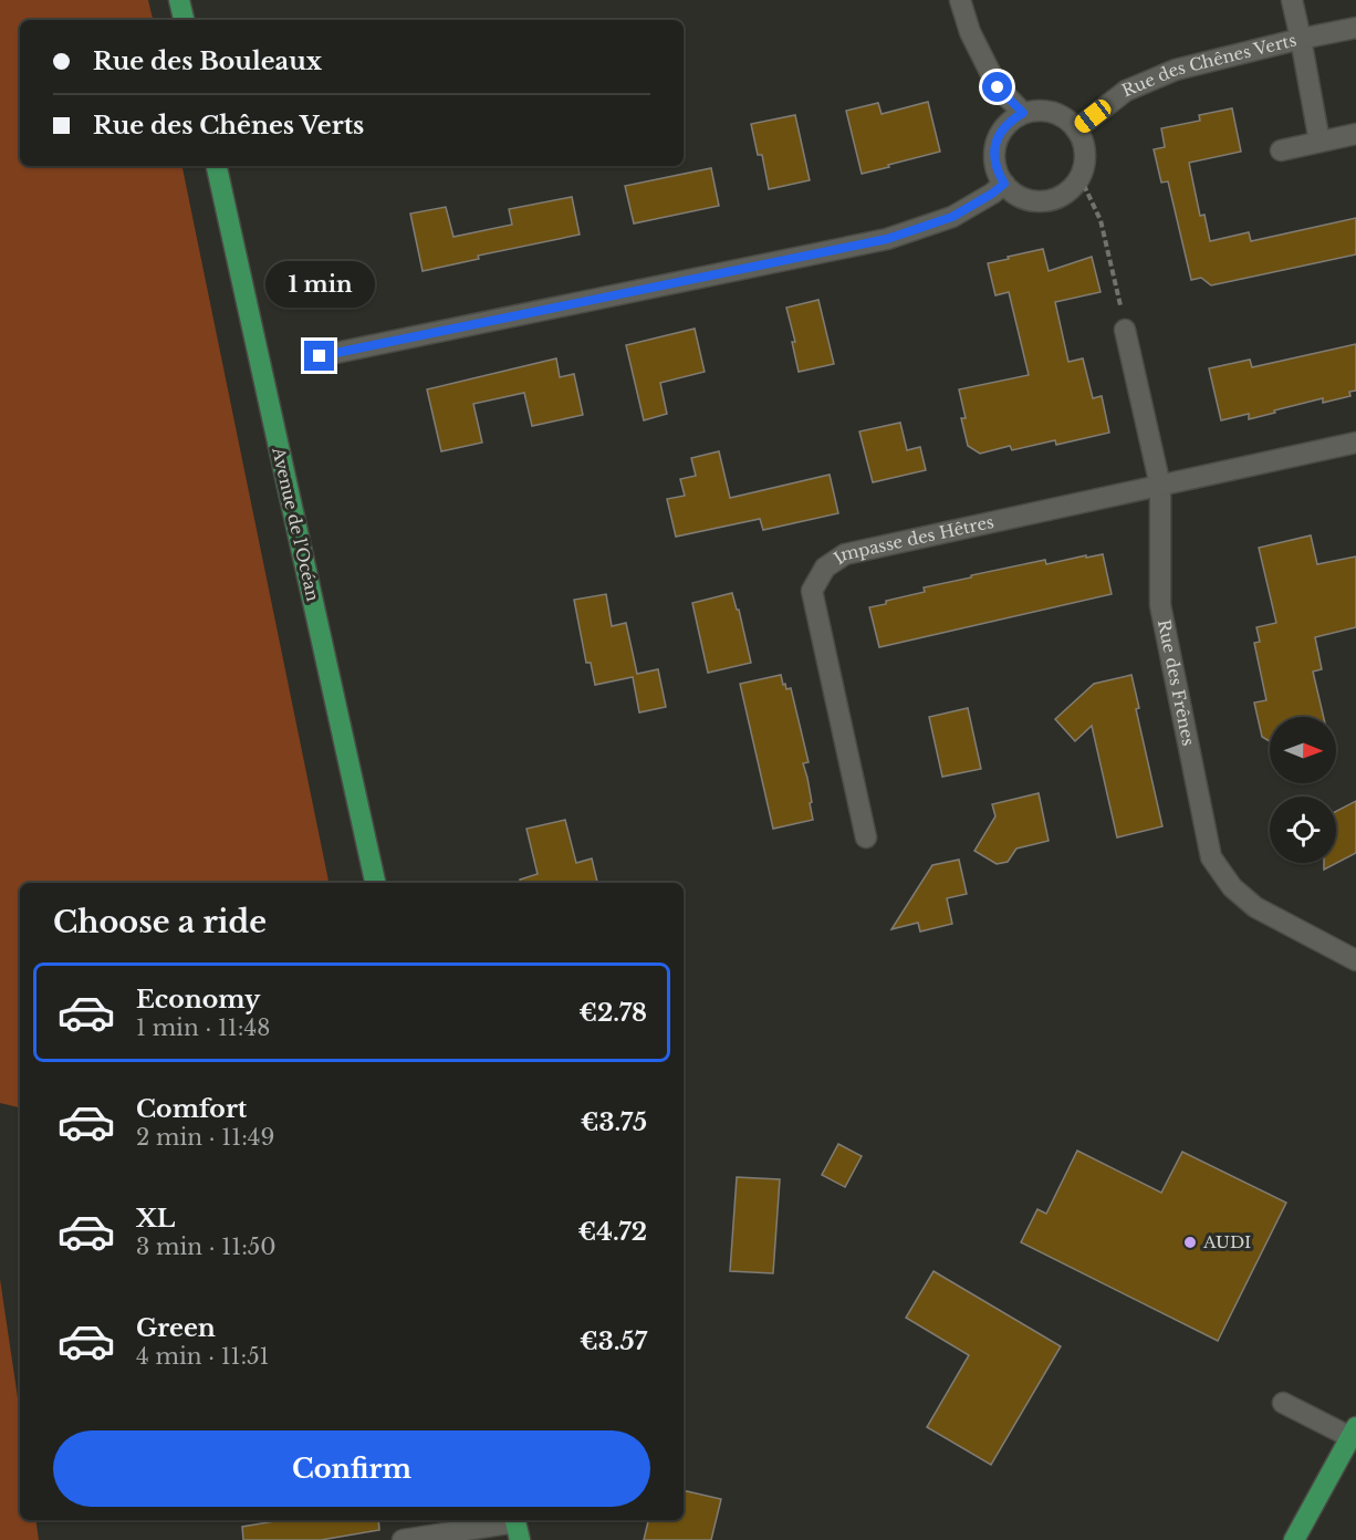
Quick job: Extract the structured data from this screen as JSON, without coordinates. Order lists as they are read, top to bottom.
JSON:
{
  "streets": {
    "main road": ["Avenue de l'Océan"],
    "street": ["Rue des Chênes Verts", "Impasse des Hêtres", "Rue des Frênes"]
  },
  "crossings": [
    ["Impasse des Hêtres", "Rue des Frênes"]
  ],
  "places": ["AUDI"],
  "north": "right",
  "page": {
    "banner": ["Rue des Bouleaux", "Rue des Chênes Verts"],
    "bubble": "1 min",
    "heading": "Choose a ride",
    "list": [
      {
        "name": "Economy",
        "note": "1 min · 11:48",
        "value": "€2.78"
      },
      {
        "name": "Comfort",
        "note": "2 min · 11:49",
        "value": "€3.75"
      },
      {
        "name": "XL",
        "note": "3 min · 11:50",
        "value": "€4.72"
      },
      {
        "name": "Green",
        "note": "4 min · 11:51",
        "value": "€3.57"
      }
    ],
    "buttons": "Confirm"
  }
}
